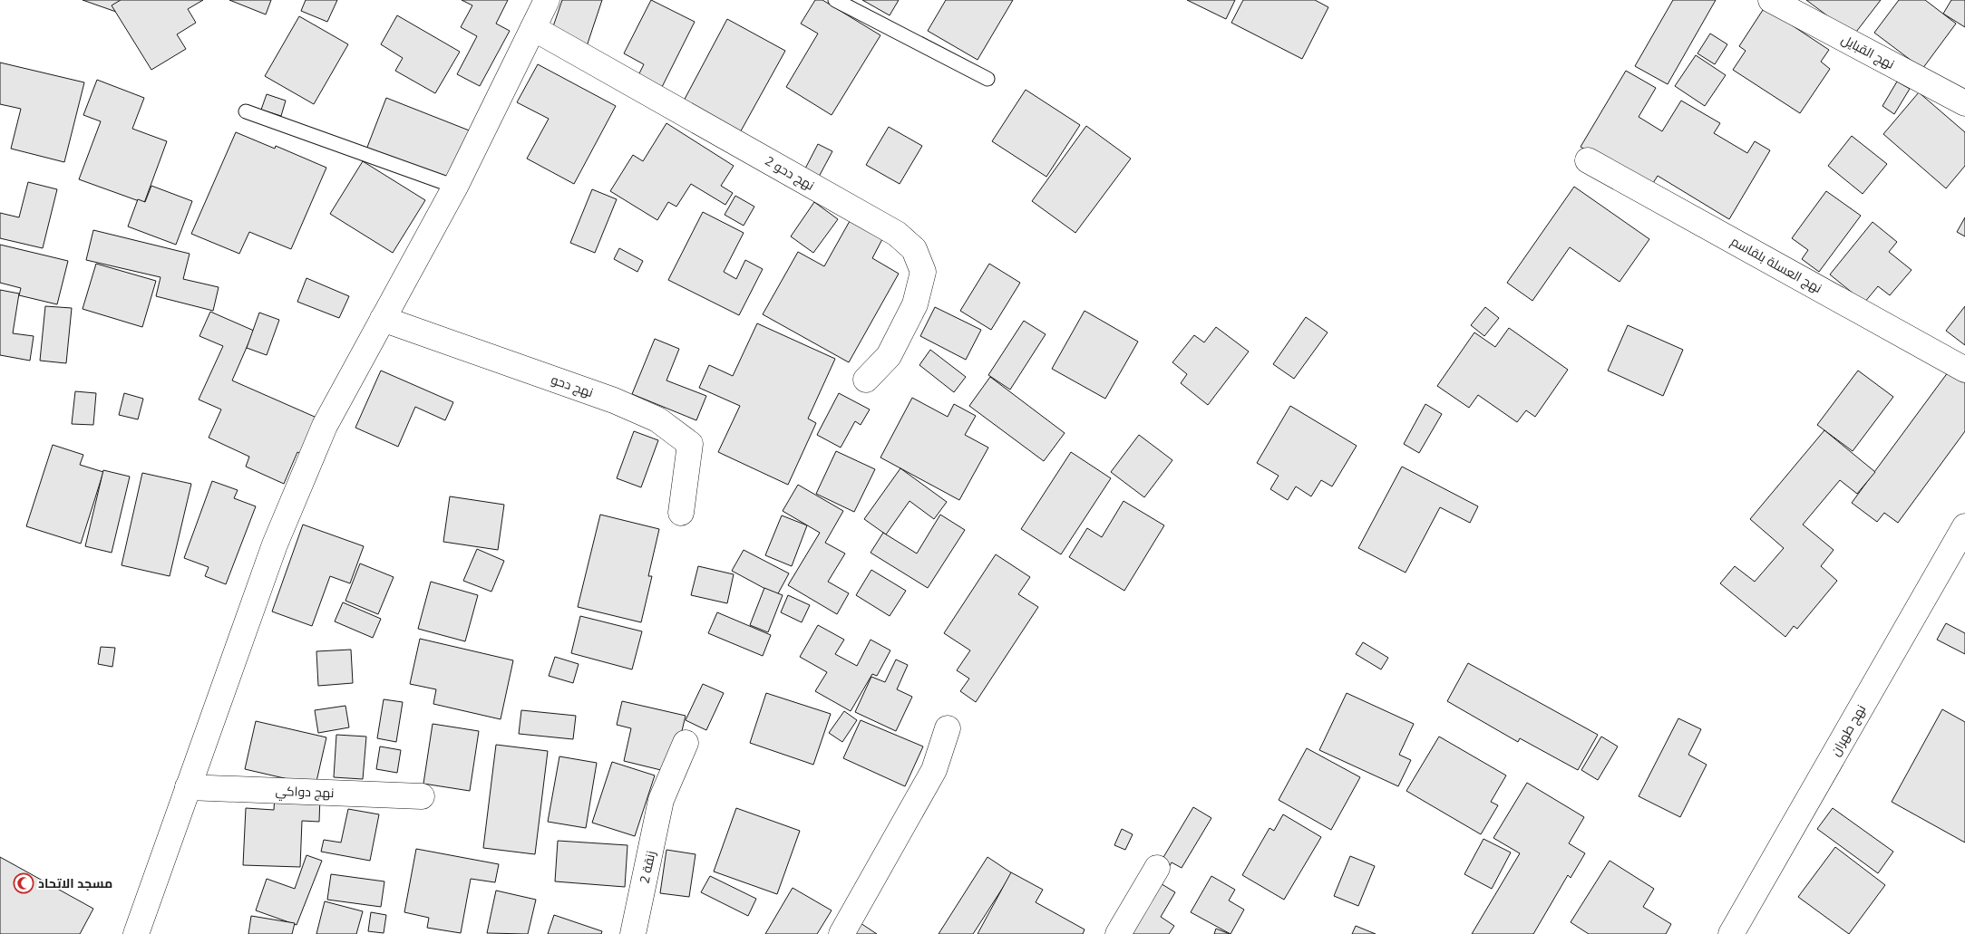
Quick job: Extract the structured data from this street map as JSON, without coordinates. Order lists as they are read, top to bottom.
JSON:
{
  "streets": {
    "street": [
      "نهج القبايل",
      "نهج دحو 2",
      "نهج العسلة بلقاسم",
      "نهج دحو",
      "نهج طهران",
      "نهج دواكي",
      "زنقة 2"
    ]
  },
  "places": {
    "mosque": ["مسجد الاتحاد"]
  }
}
